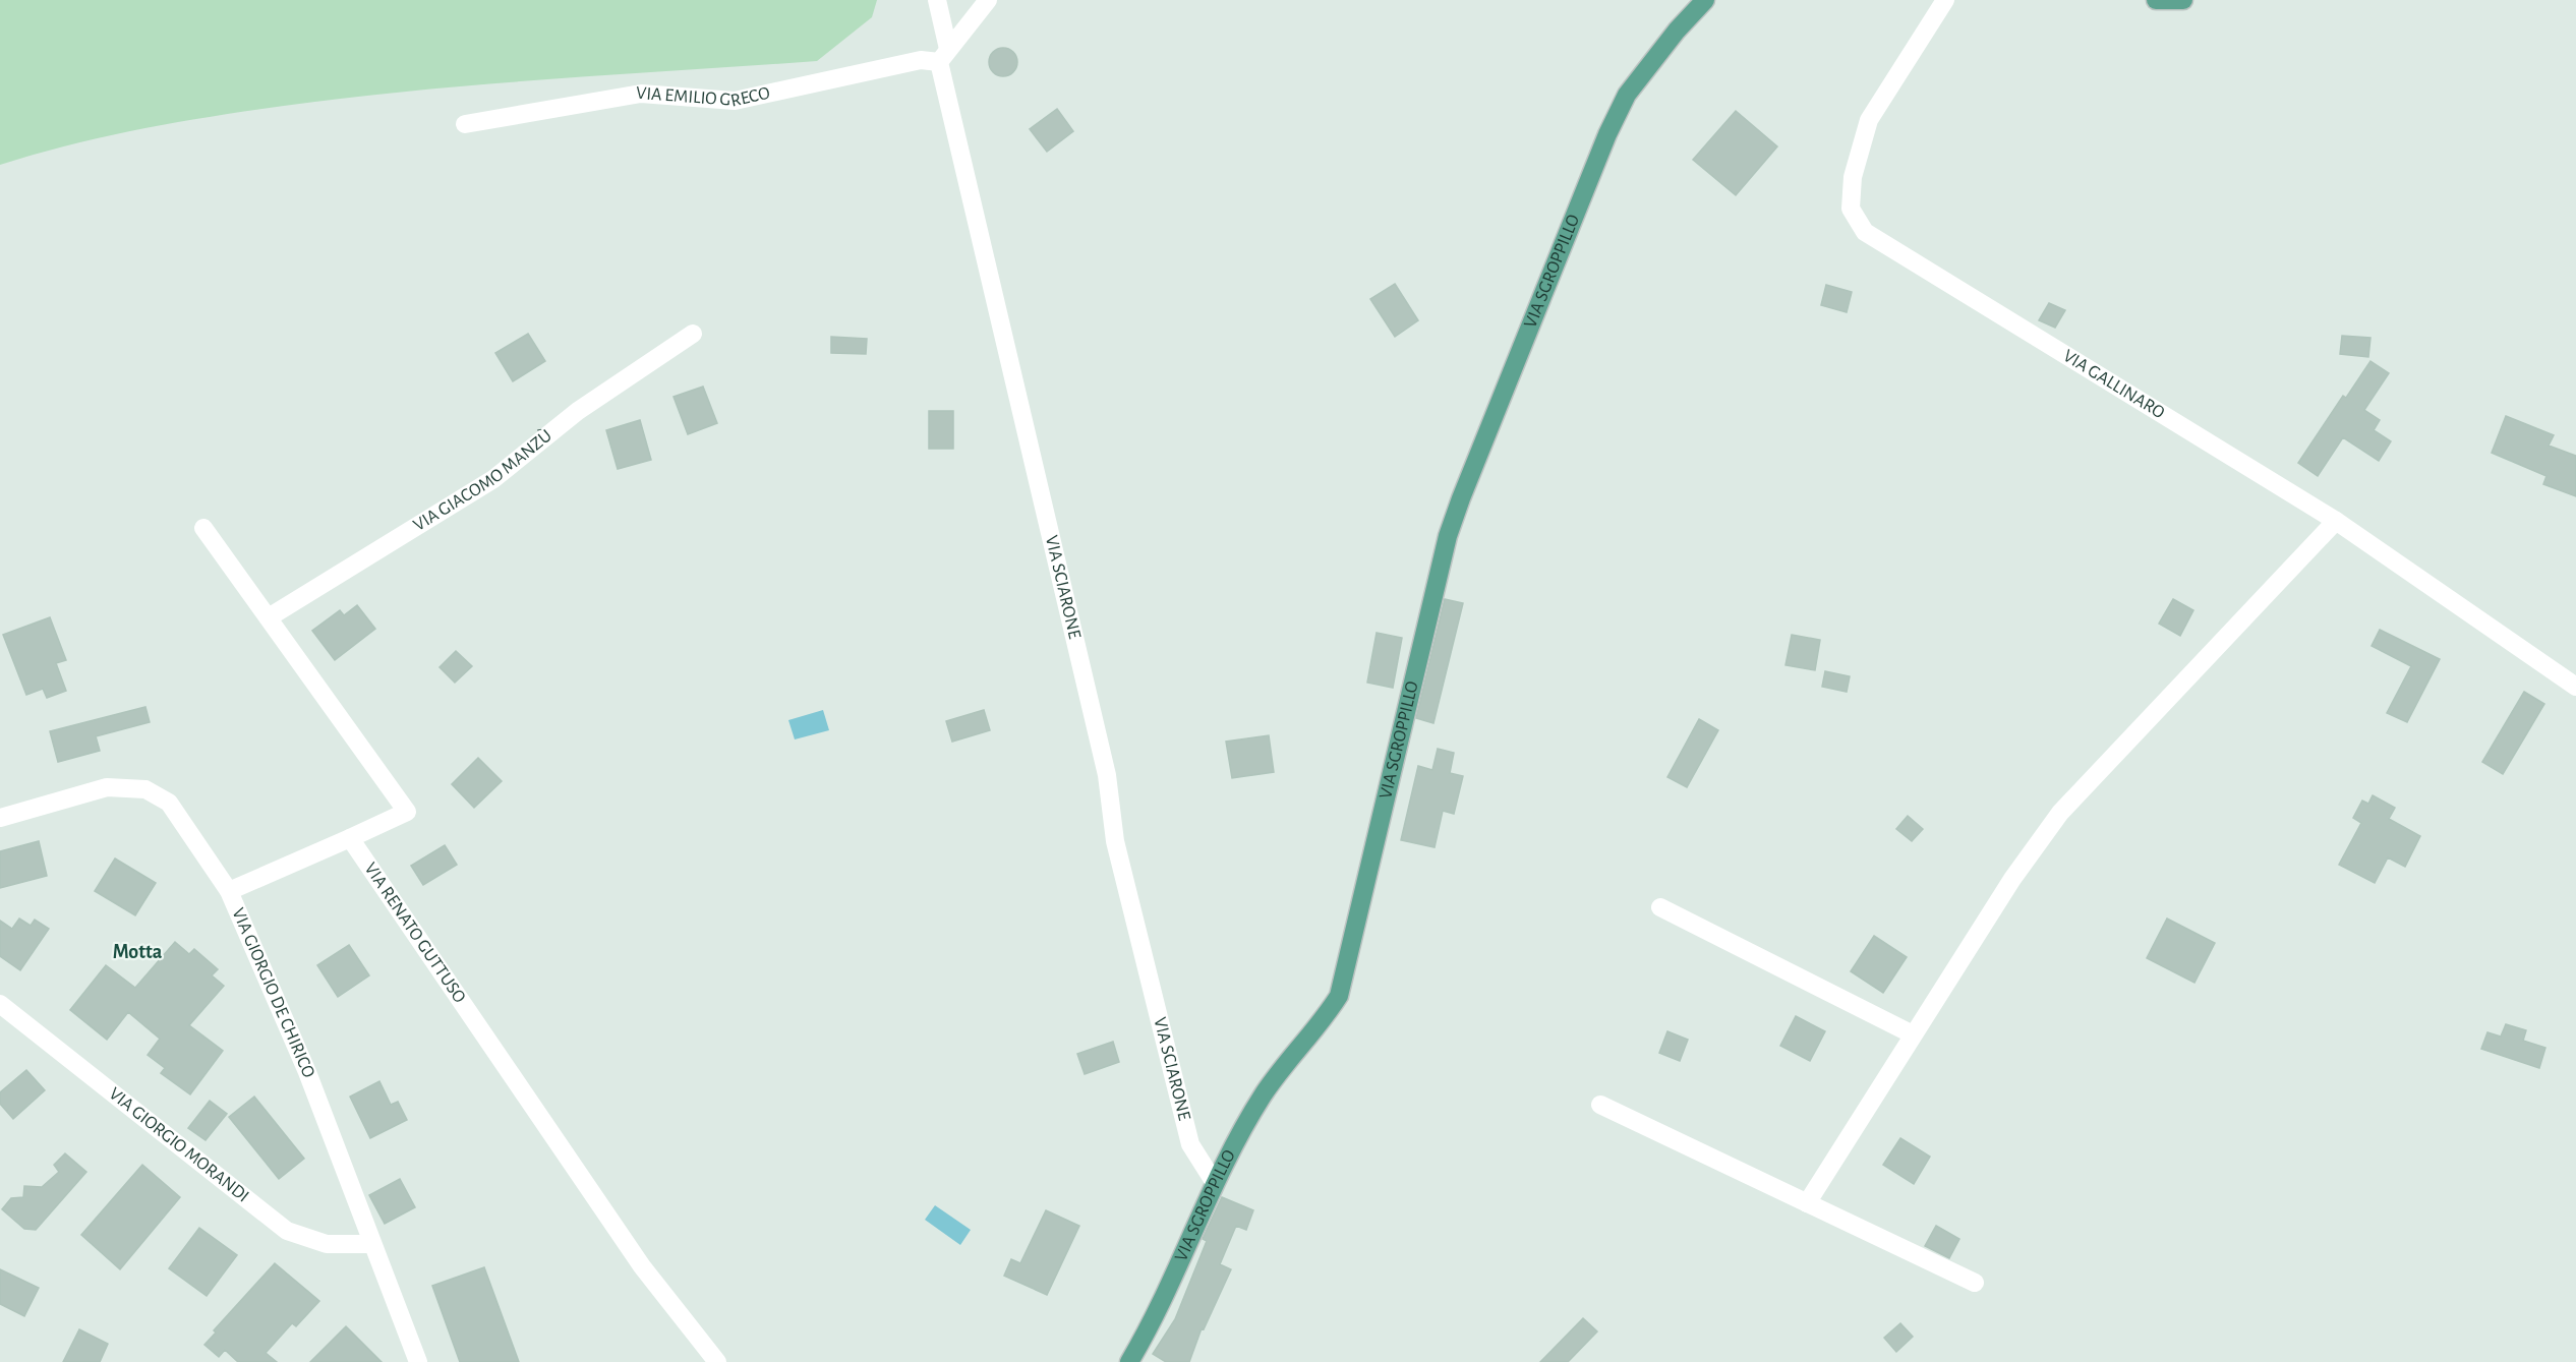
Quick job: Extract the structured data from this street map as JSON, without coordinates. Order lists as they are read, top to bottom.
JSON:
{
  "streets": {
    "main road": ["VIA SGROPPILLO"],
    "street": [
      "VIA EMILIO GRECO",
      "VIA GALLINARO",
      "VIA GIACOMO MANZÙ",
      "VIA SCIARONE",
      "VIA RENATO GUTTUSO",
      "VIA GIORGIO DE CHIRICO",
      "VIA GIORGIO MORANDI"
    ]
  },
  "crossings": [
    ["VIA EMILIO GRECO", "VIA SCIARONE"],
    ["VIA SGROPPILLO", "VIA SCIARONE"],
    ["VIA GIORGIO DE CHIRICO", "VIA GIORGIO MORANDI"]
  ],
  "districts": ["Motta"]
}
